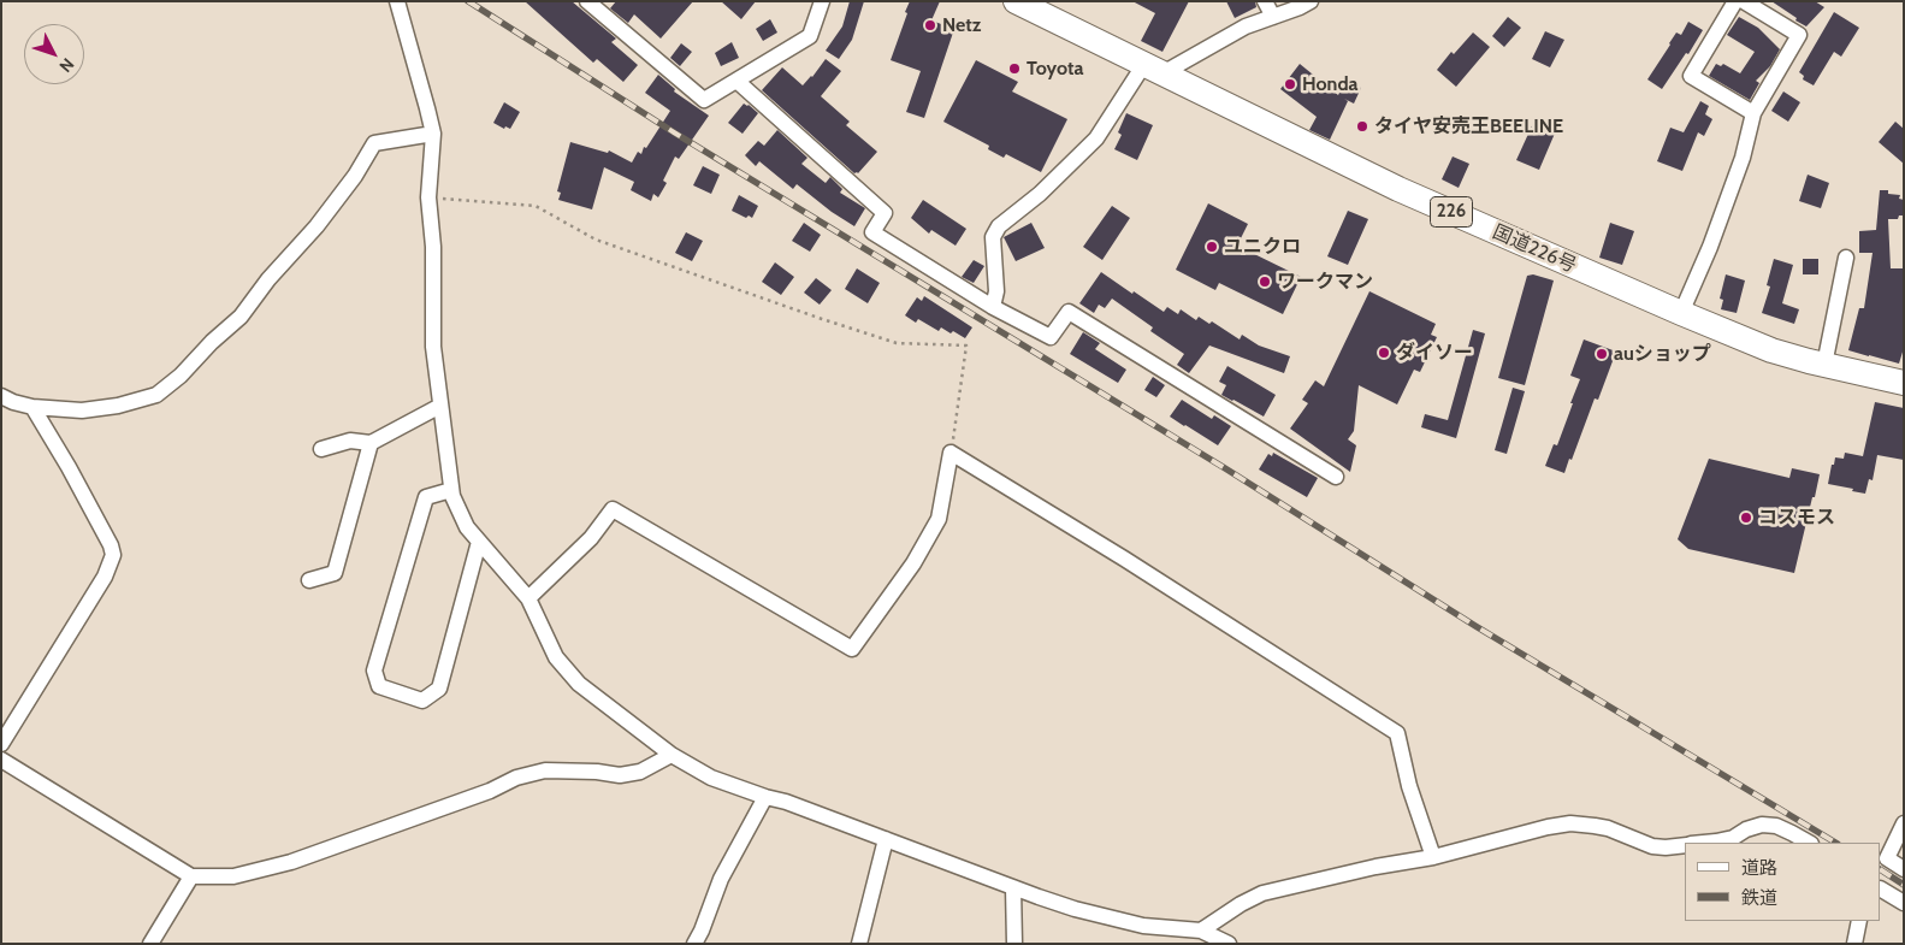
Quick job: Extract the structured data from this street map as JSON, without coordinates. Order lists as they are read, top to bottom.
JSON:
{
  "streets": {
    "highway": ["226", "国道226号"]
  },
  "places": [
    "Netz",
    "Toyota",
    "Honda",
    "タイヤ安売王BEELINE",
    "ユニクロ",
    "ワークマン",
    "ダイソー",
    "auショップ",
    "コスモス"
  ],
  "legend": ["道路", "鉄道"],
  "north": "bottom right"
}
